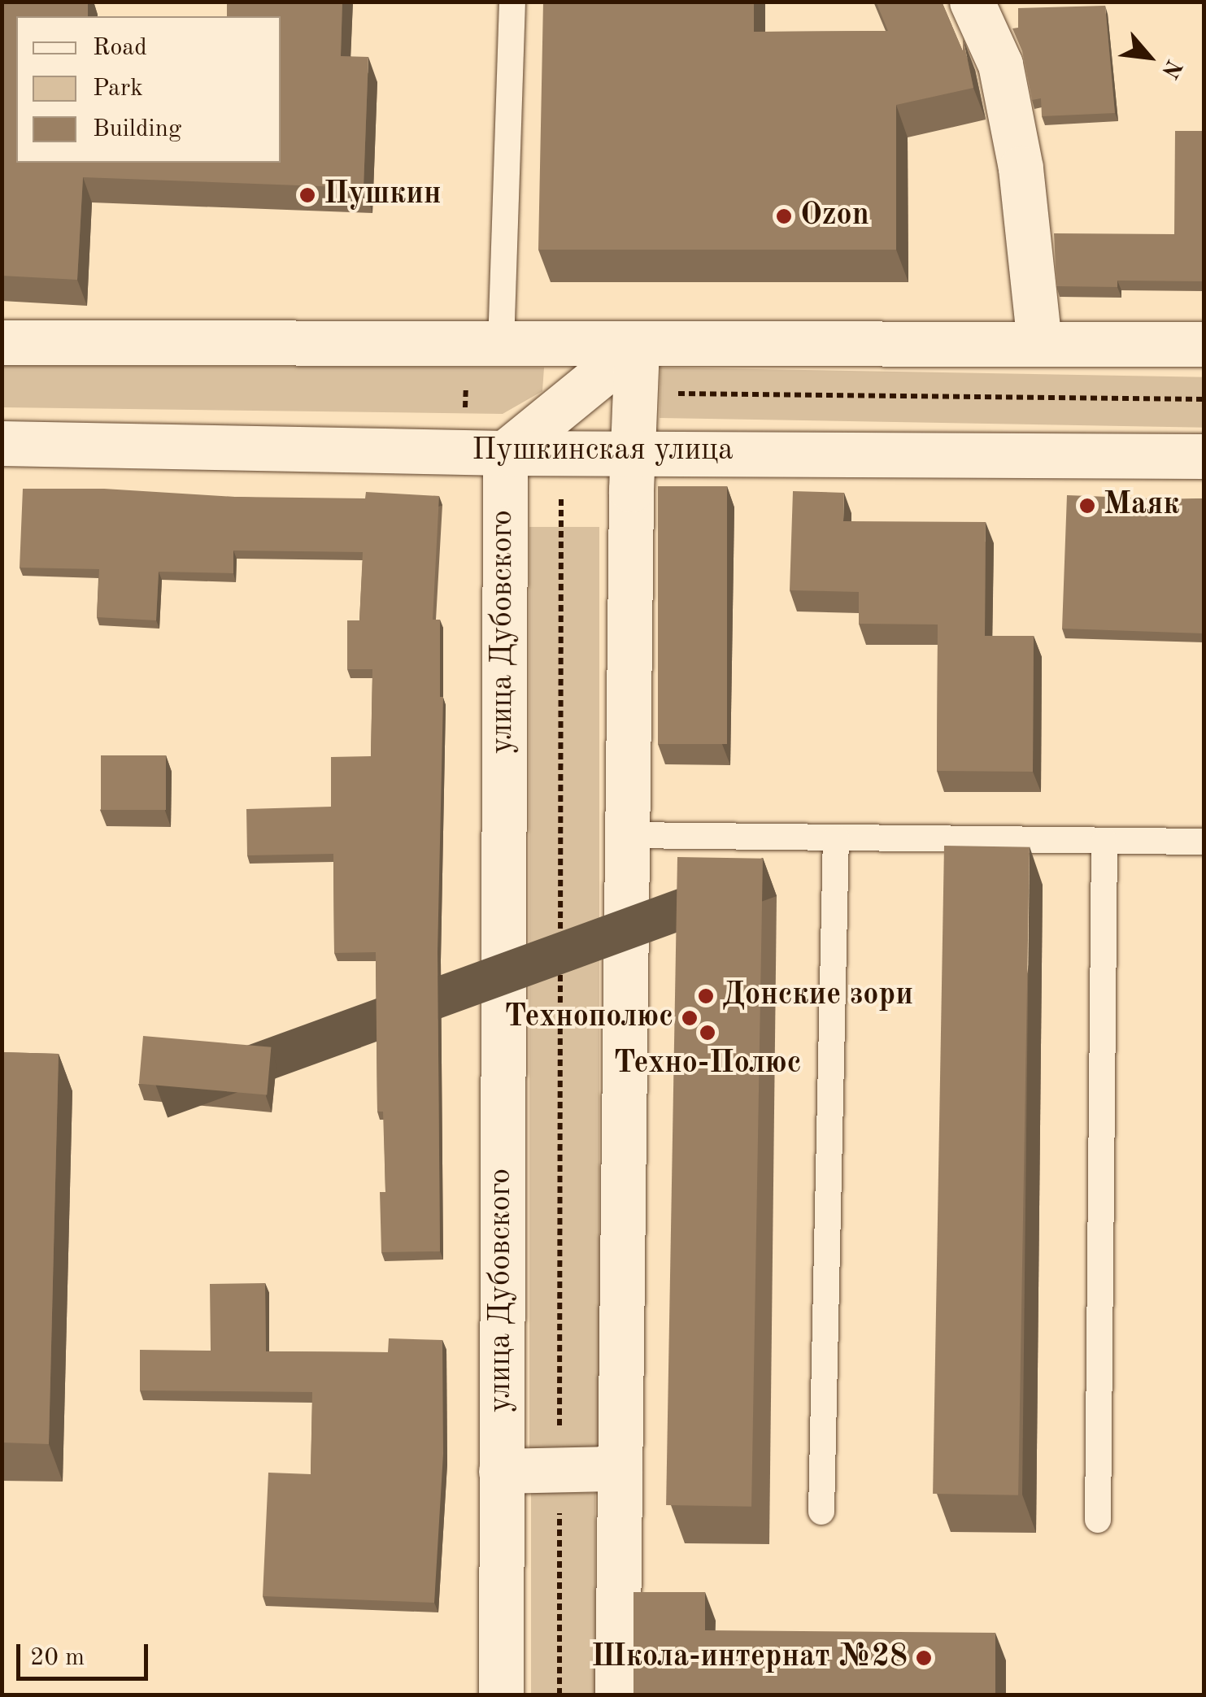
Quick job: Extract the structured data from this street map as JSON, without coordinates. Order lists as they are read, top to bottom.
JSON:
{
  "streets": {
    "street": ["Пушкинская улица", "улица Дубовского"]
  },
  "crossings": [
    ["Пушкинская улица", "улица Дубовского"]
  ],
  "places": [
    "Пушкин",
    "Ozon",
    "Маяк",
    "Донские зори",
    "Технополюс",
    "Техно-Полюс",
    "Школа-интернат №28"
  ],
  "legend": ["Road", "Park", "Building"],
  "scale_bar": "20 m",
  "north": "bottom right"
}
